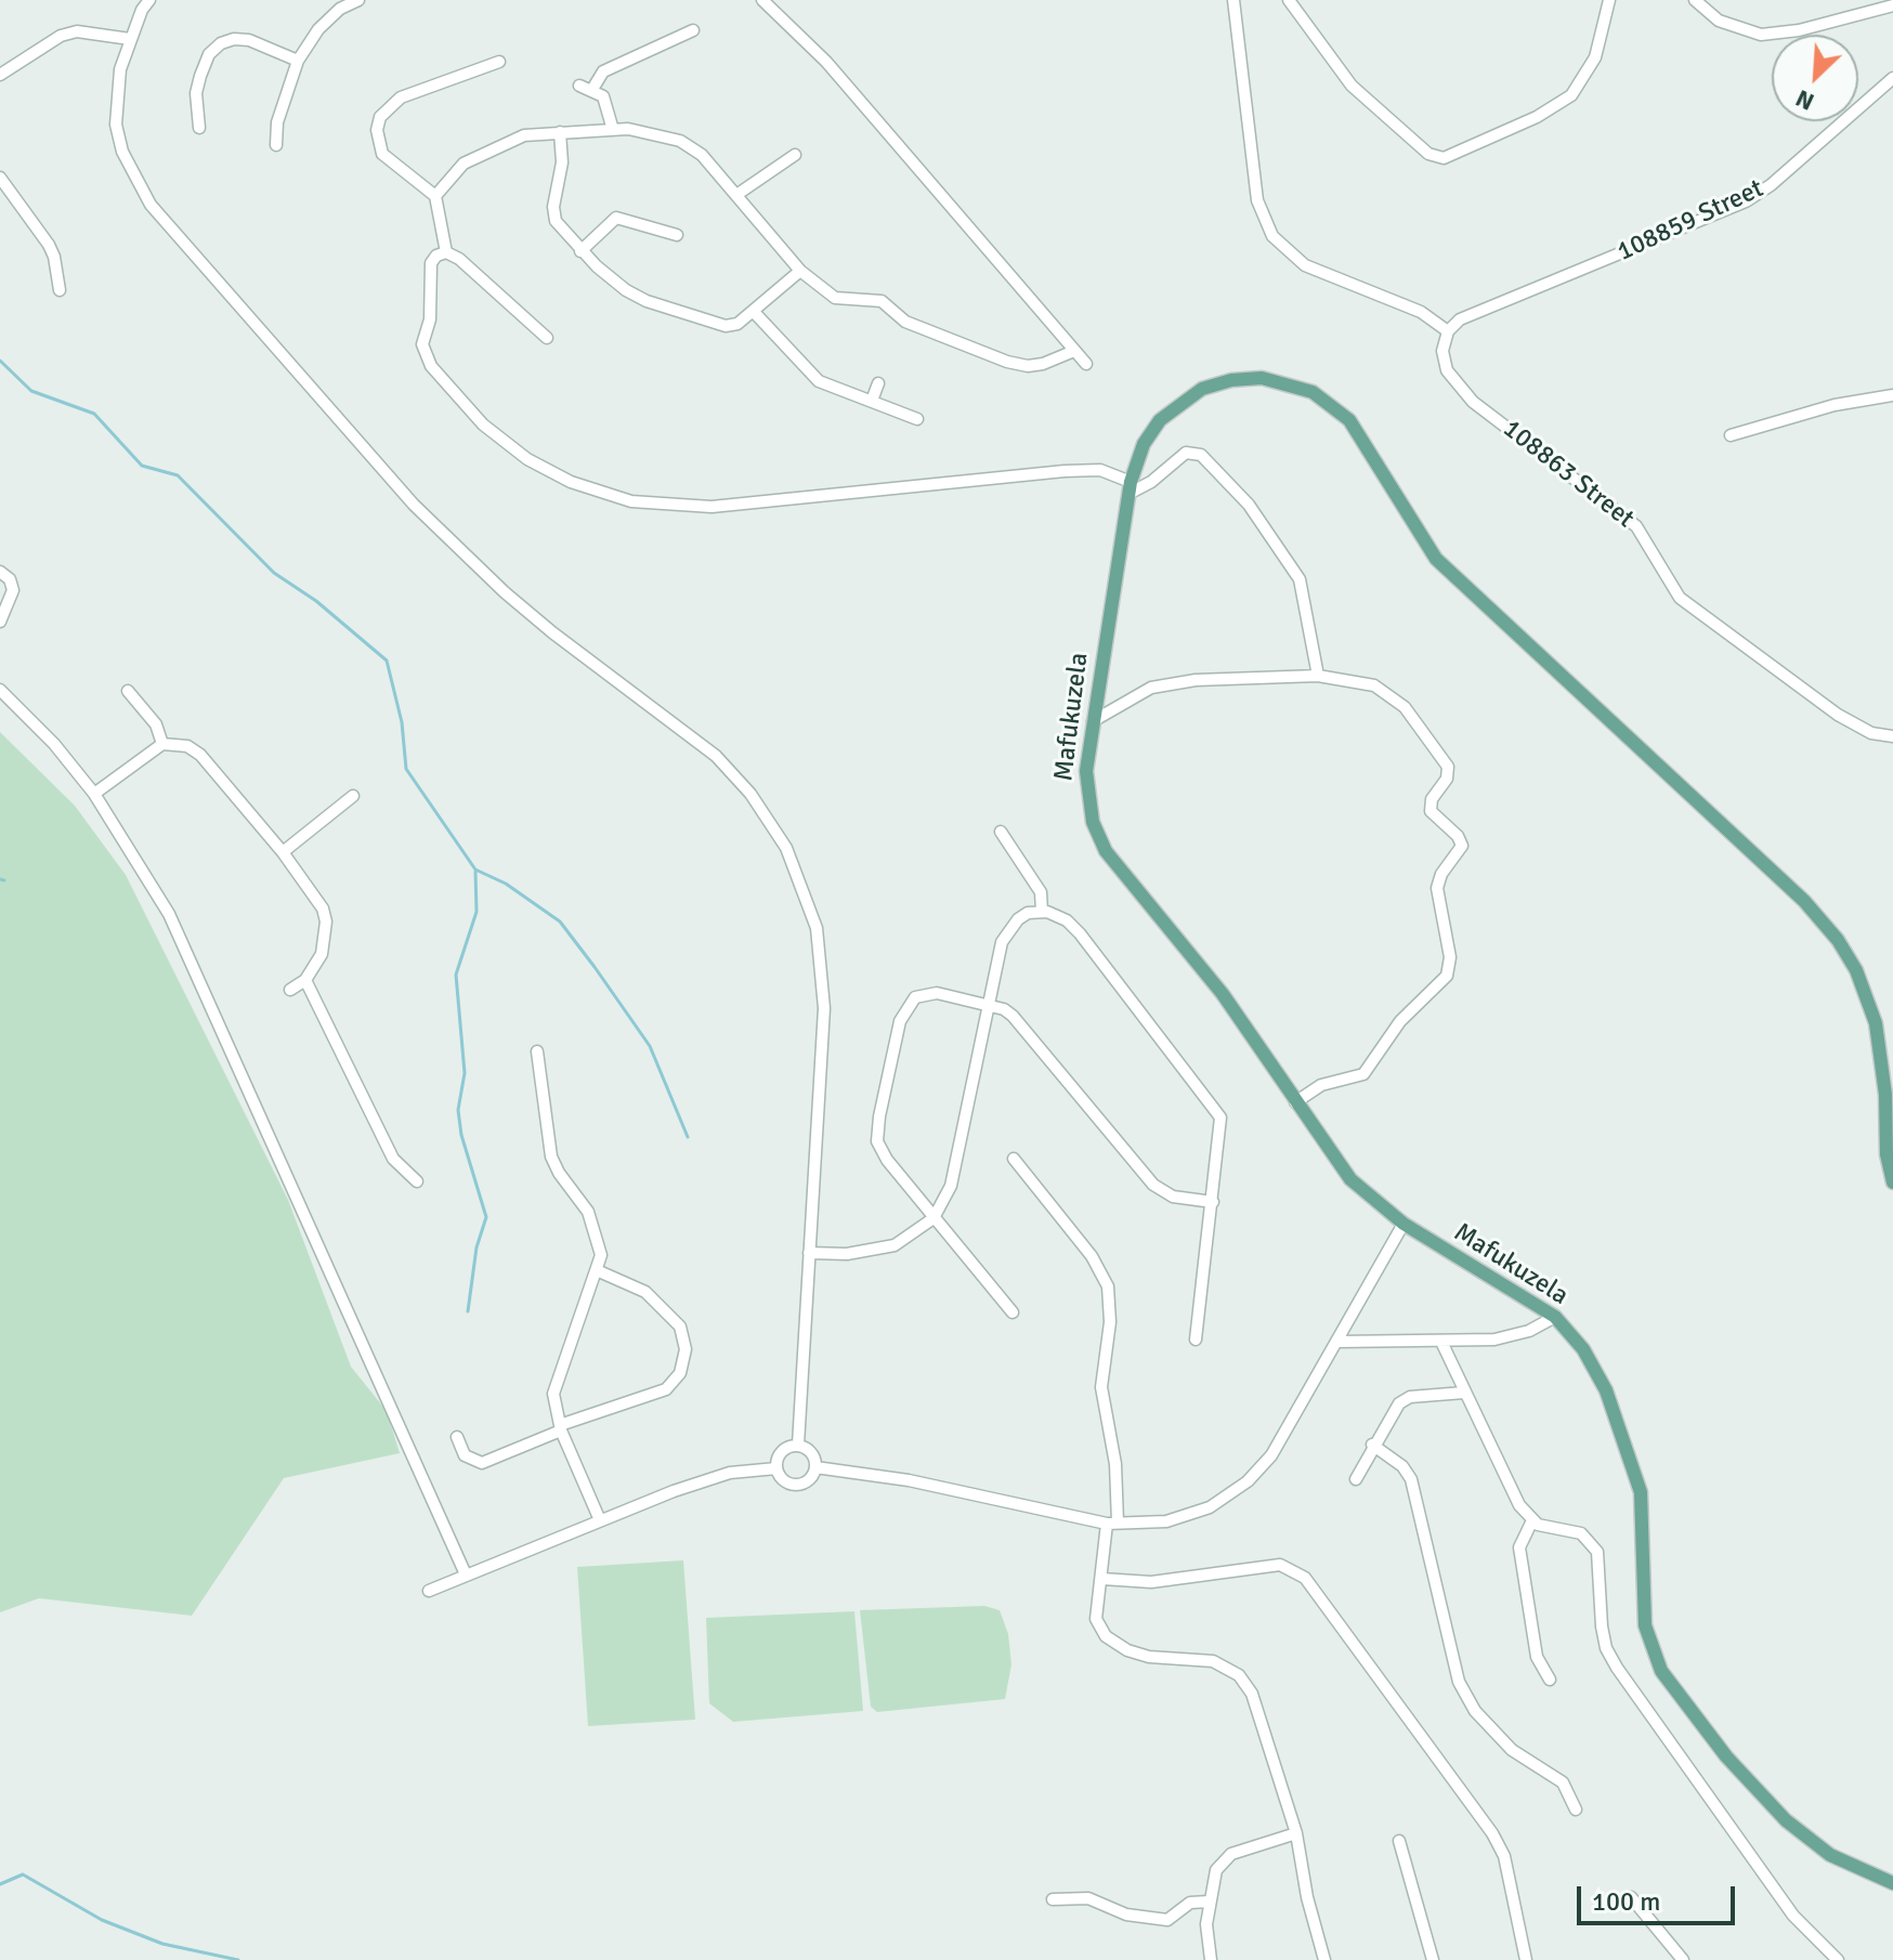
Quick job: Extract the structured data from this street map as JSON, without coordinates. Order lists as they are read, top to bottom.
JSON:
{
  "streets": {
    "main road": ["Mafukuzela"],
    "street": ["108859 Street", "108863 Street"]
  },
  "crossings": [
    ["108859 Street", "108863 Street"]
  ],
  "scale_bar": "100 m",
  "north": "bottom left"
}
